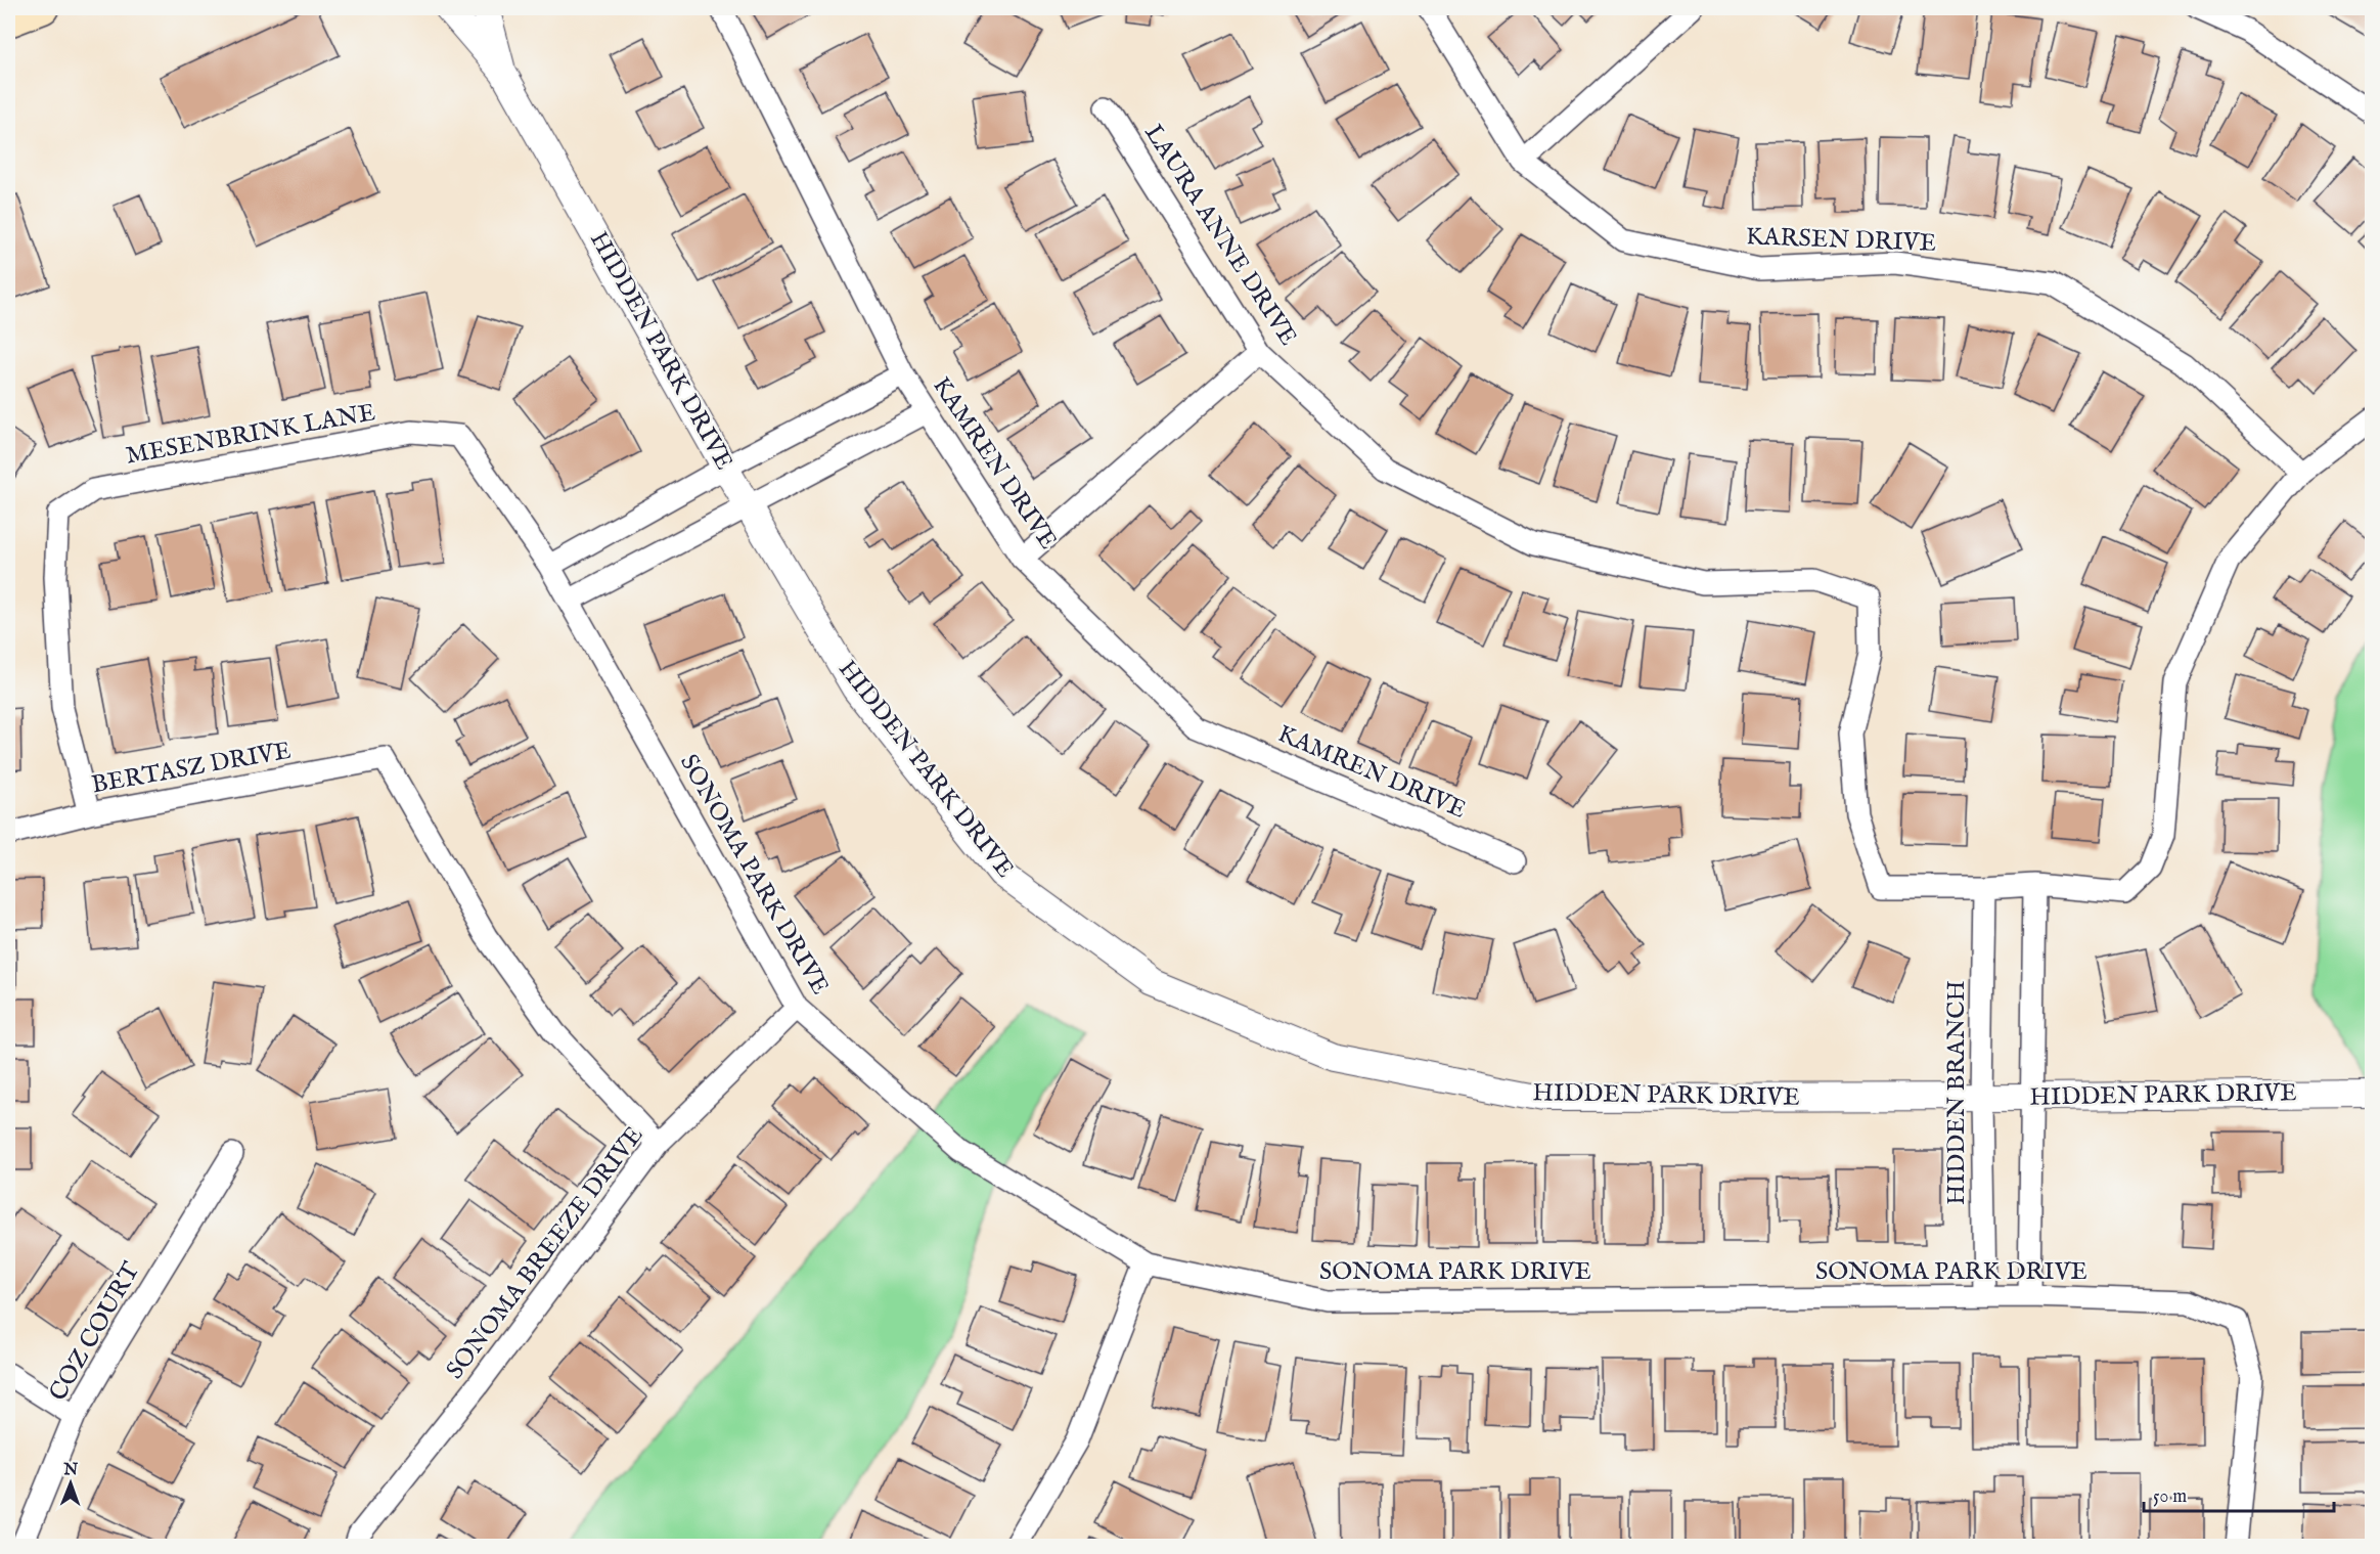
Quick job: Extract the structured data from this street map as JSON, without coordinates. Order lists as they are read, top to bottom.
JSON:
{
  "streets": {
    "street": [
      "LAURA ANNE DRIVE",
      "KARSEN DRIVE",
      "HIDDEN PARK DRIVE",
      "MESENBRINK LANE",
      "KAMREN DRIVE",
      "BERTASZ DRIVE",
      "SONOMA PARK DRIVE",
      "HIDDEN BRANCH",
      "SONOMA BREEZE DRIVE",
      "COZ COURT"
    ]
  },
  "crossings": [
    ["LAURA ANNE DRIVE", "KARSEN DRIVE"],
    ["LAURA ANNE DRIVE", "HIDDEN BRANCH"],
    ["HIDDEN PARK DRIVE", "HIDDEN BRANCH"],
    ["MESENBRINK LANE", "BERTASZ DRIVE"],
    ["MESENBRINK LANE", "SONOMA PARK DRIVE"],
    ["BERTASZ DRIVE", "SONOMA BREEZE DRIVE"],
    ["SONOMA PARK DRIVE", "HIDDEN BRANCH"],
    ["SONOMA PARK DRIVE", "SONOMA BREEZE DRIVE"]
  ],
  "scale_bar": "50 m",
  "north": "top"
}
